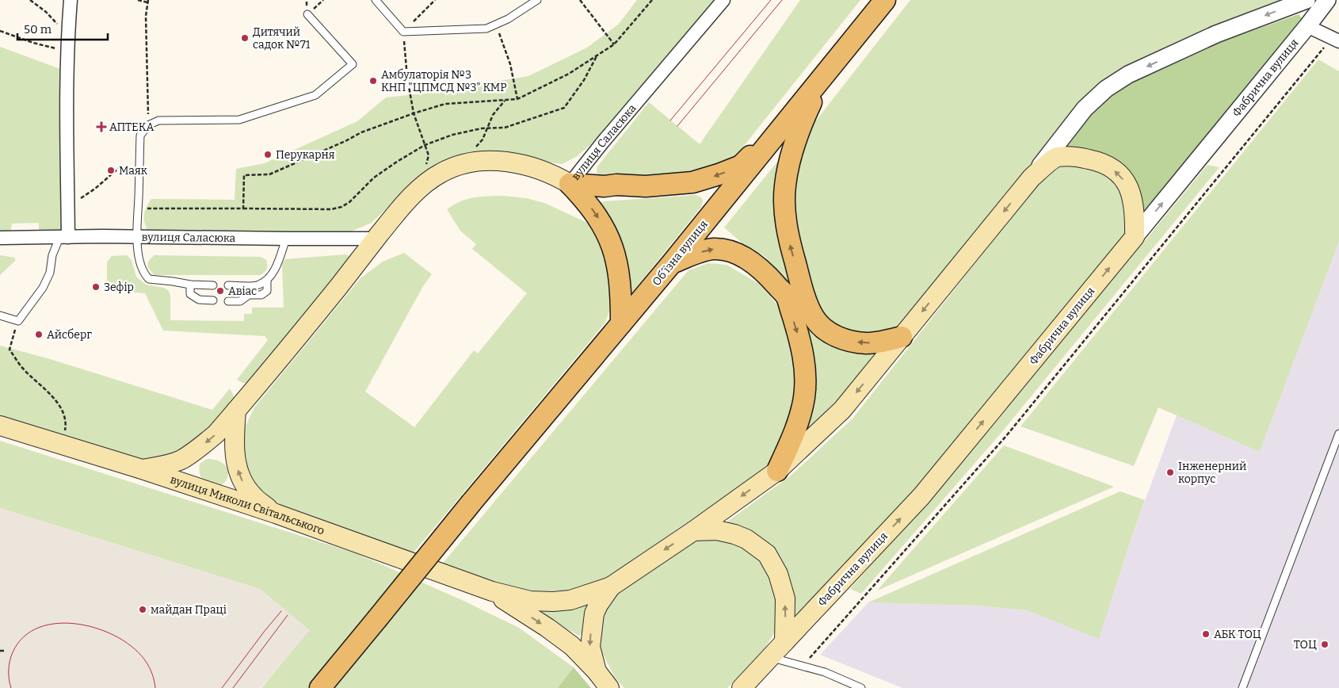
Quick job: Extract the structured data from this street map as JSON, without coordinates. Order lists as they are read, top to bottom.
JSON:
{
  "streets": {
    "main road": [
      "Фабрична вулиця",
      "вулиця Саласюка",
      "Обʼїзна вулиця",
      "вулиця Миколи Світальського"
    ]
  },
  "crossings": [
    ["вулиця Саласюка", "вулиця Миколи Світальського"]
  ],
  "places": {
    "other": [
      "Дитячий садок №71",
      "Амбулаторія №3 КНП \"ЦПМСД №3\" КМР",
      "Перукарня",
      "Маяк",
      "Зефір",
      "Авіас",
      "Айсберг",
      "Інженерний корпус",
      "майдан Праці",
      "АБК ТОЦ",
      "ТОЦ"
    ],
    "health": ["АПТЕКА"]
  },
  "scale_bar": "50 m"
}
